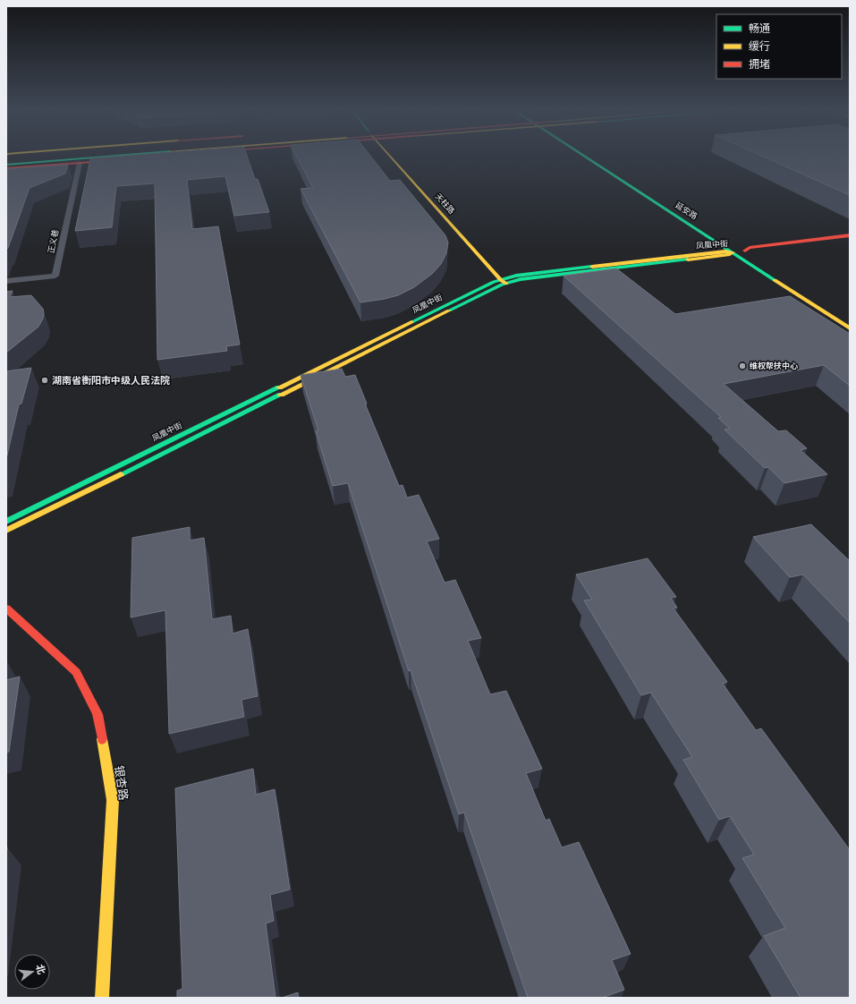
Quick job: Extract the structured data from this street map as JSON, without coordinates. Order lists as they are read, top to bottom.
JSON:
{
  "streets": {
    "main road": [
      "天柱路",
      "延安路",
      "凤凰中街",
      "银杏路"
    ],
    "lane": ["正义巷"]
  },
  "crossings": [
    ["天柱路", "凤凰中街"],
    ["延安路", "凤凰中街"]
  ],
  "places": ["维权帮扶中心", "湖南省衡阳市中级人民法院"],
  "legend": ["畅通", "缓行", "拥堵"],
  "north": "right"
}
